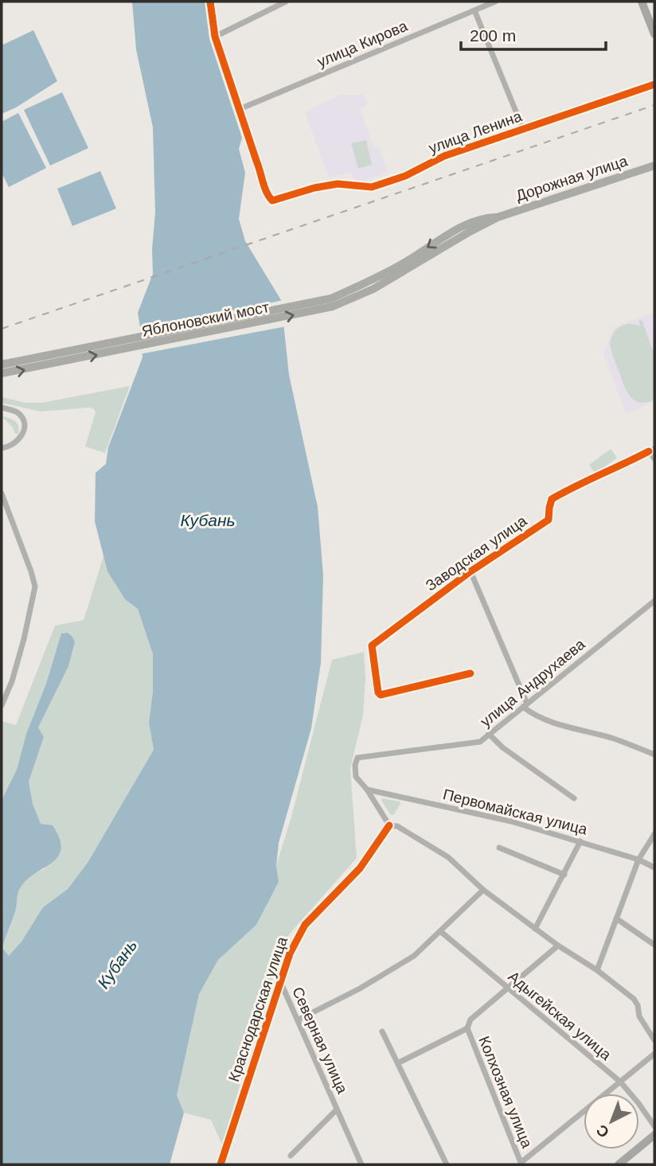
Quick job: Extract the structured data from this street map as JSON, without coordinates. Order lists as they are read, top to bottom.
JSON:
{
  "streets": {
    "main road": ["Дорожная улица", "Яблоновский мост"],
    "street": [
      "улица Кирова",
      "улица Ленина",
      "Заводская улица",
      "улица Андрухаева",
      "Первомайская улица",
      "Краснодарская улица",
      "Адыгейская улица",
      "Северная улица",
      "Колхозная улица"
    ]
  },
  "crossings": [
    ["улица Кирова", "улица Ленина"],
    ["Дорожная улица", "Яблоновский мост"],
    ["улица Андрухаева", "Первомайская улица"],
    ["улица Андрухаева", "Краснодарская улица"],
    ["Краснодарская улица", "Северная улица"]
  ],
  "water": ["Кубань"],
  "scale_bar": "200 m",
  "north": "bottom left"
}
